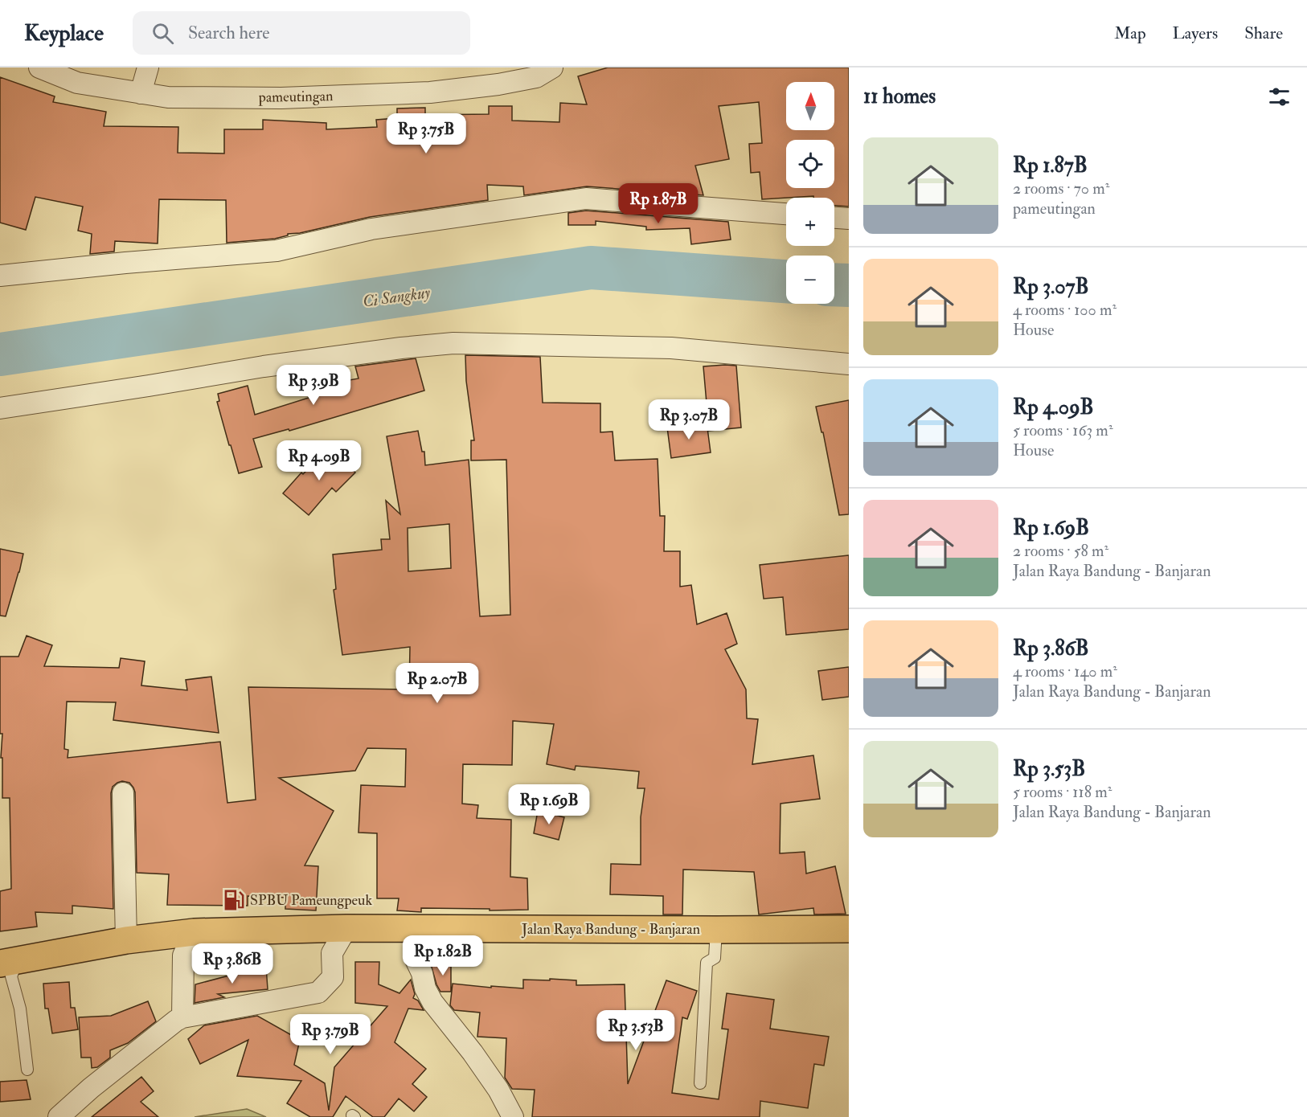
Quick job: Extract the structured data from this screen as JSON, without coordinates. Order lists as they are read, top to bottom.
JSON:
{
  "streets": {
    "main road": ["Jalan Raya Bandung - Banjaran"],
    "street": ["pameutingan"]
  },
  "water": ["Ci Sangkuy"],
  "places": {
    "fuel station": ["SPBU Pameungpeuk"]
  },
  "north": "top",
  "page": {
    "header": "Keyplace",
    "search": "Search here",
    "nav": ["Map", "Layers", "Share"],
    "heading": "11 homes",
    "map_buttons": ["+", "−"],
    "price": [
      "Rp 3.75B",
      "Rp 1.87B",
      "Rp 3.9B",
      "Rp 3.07B",
      "Rp 4.09B",
      "Rp 2.07B",
      "Rp 1.69B",
      "Rp 1.82B",
      "Rp 3.86B",
      "Rp 3.53B",
      "Rp 3.79B"
    ],
    "list": [
      {
        "name": "Rp 1.87B",
        "note": "2 rooms · 70 m² · pameutingan"
      },
      {
        "name": "Rp 3.07B",
        "note": "4 rooms · 100 m² · House"
      },
      {
        "name": "Rp 4.09B",
        "note": "5 rooms · 163 m² · House"
      },
      {
        "name": "Rp 1.69B",
        "note": "2 rooms · 58 m² · Jalan Raya Bandung - Banjaran"
      },
      {
        "name": "Rp 3.86B",
        "note": "4 rooms · 140 m² · Jalan Raya Bandung - Banjaran"
      },
      {
        "name": "Rp 3.53B",
        "note": "5 rooms · 118 m² · Jalan Raya Bandung - Banjaran"
      }
    ]
  }
}
